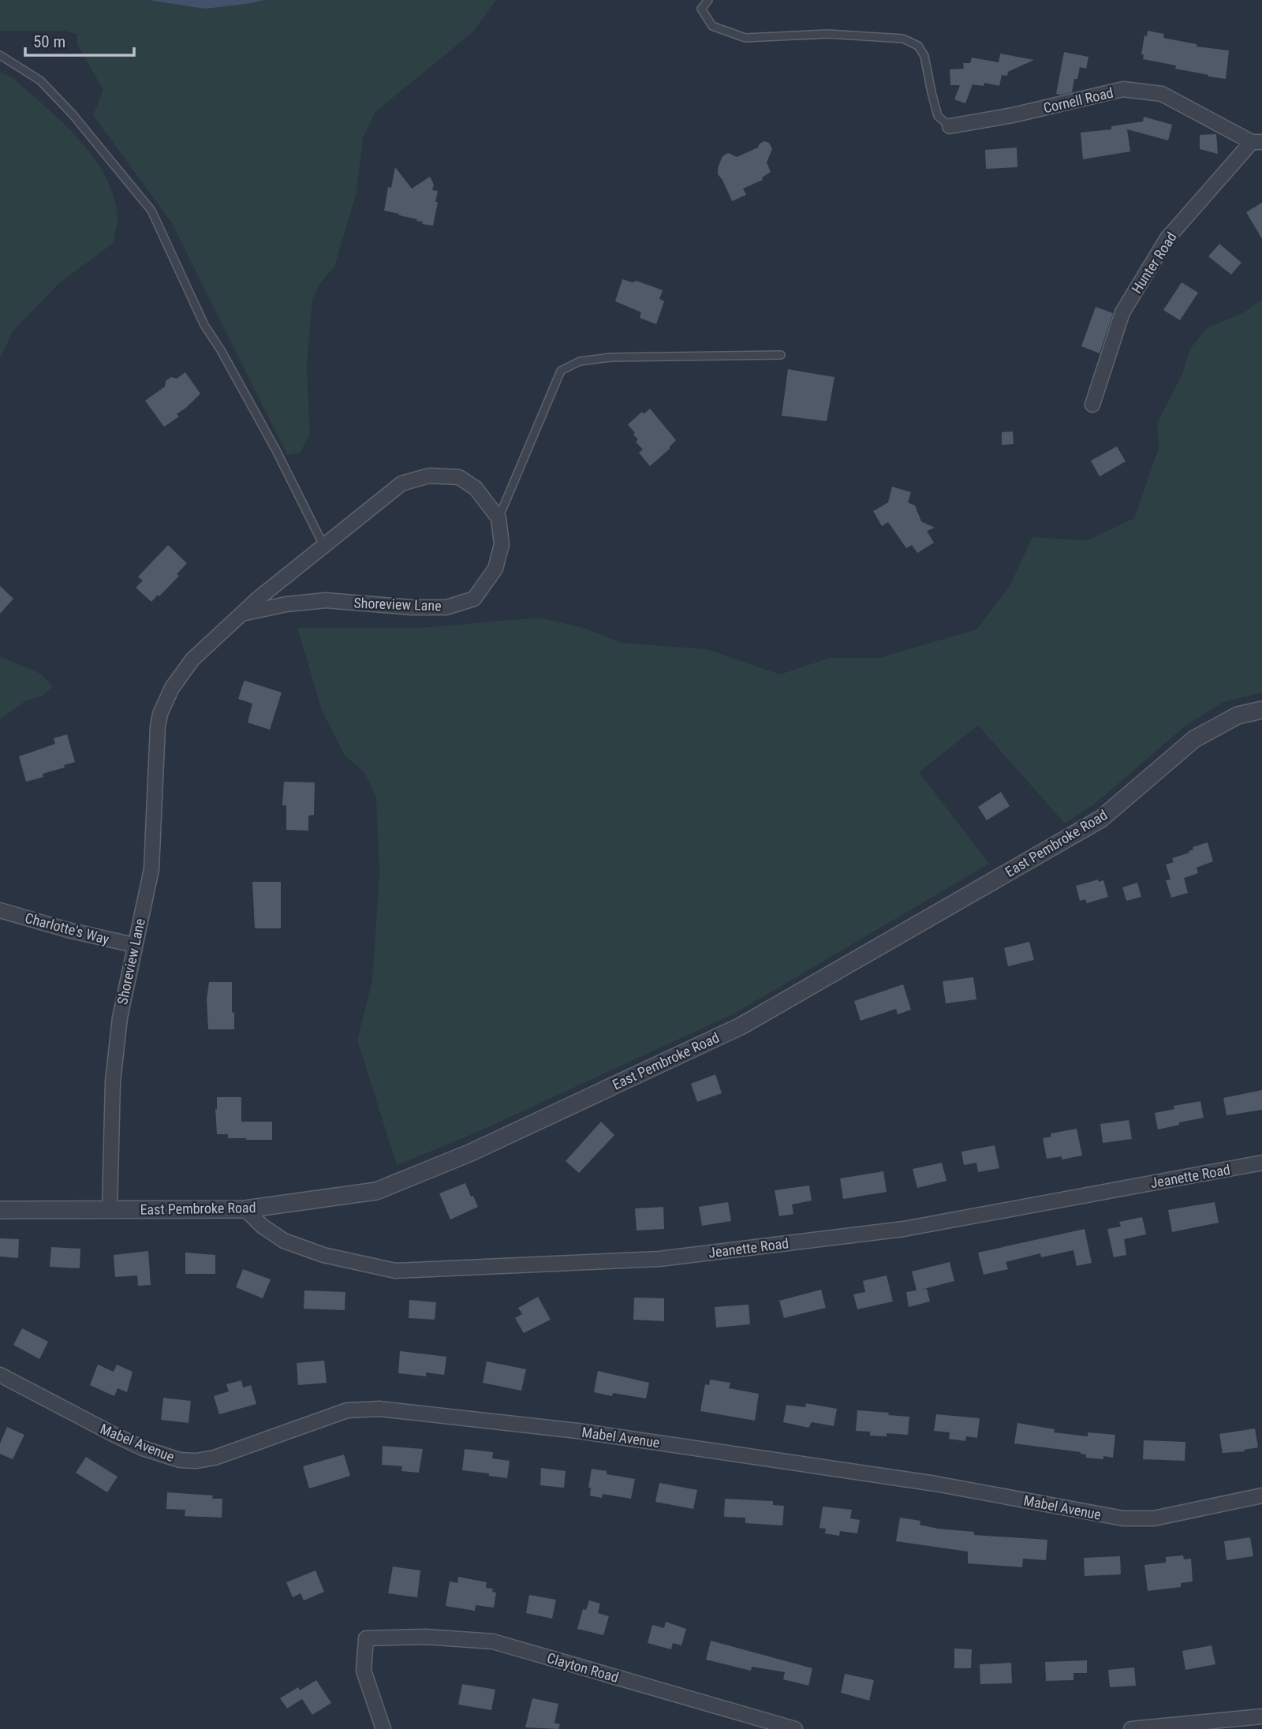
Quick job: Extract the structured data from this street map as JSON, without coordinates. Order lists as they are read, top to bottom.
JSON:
{
  "streets": {
    "street": [
      "Cornell Road",
      "Hunter Road",
      "Shoreview Lane",
      "East Pembroke Road",
      "Charlotte's Way",
      "Jeanette Road",
      "Mabel Avenue",
      "Clayton Road"
    ]
  },
  "crossings": [
    ["Cornell Road", "Hunter Road"],
    ["Shoreview Lane", "East Pembroke Road"],
    ["Shoreview Lane", "Charlotte's Way"],
    ["East Pembroke Road", "Jeanette Road"]
  ],
  "scale_bar": "50 m"
}
